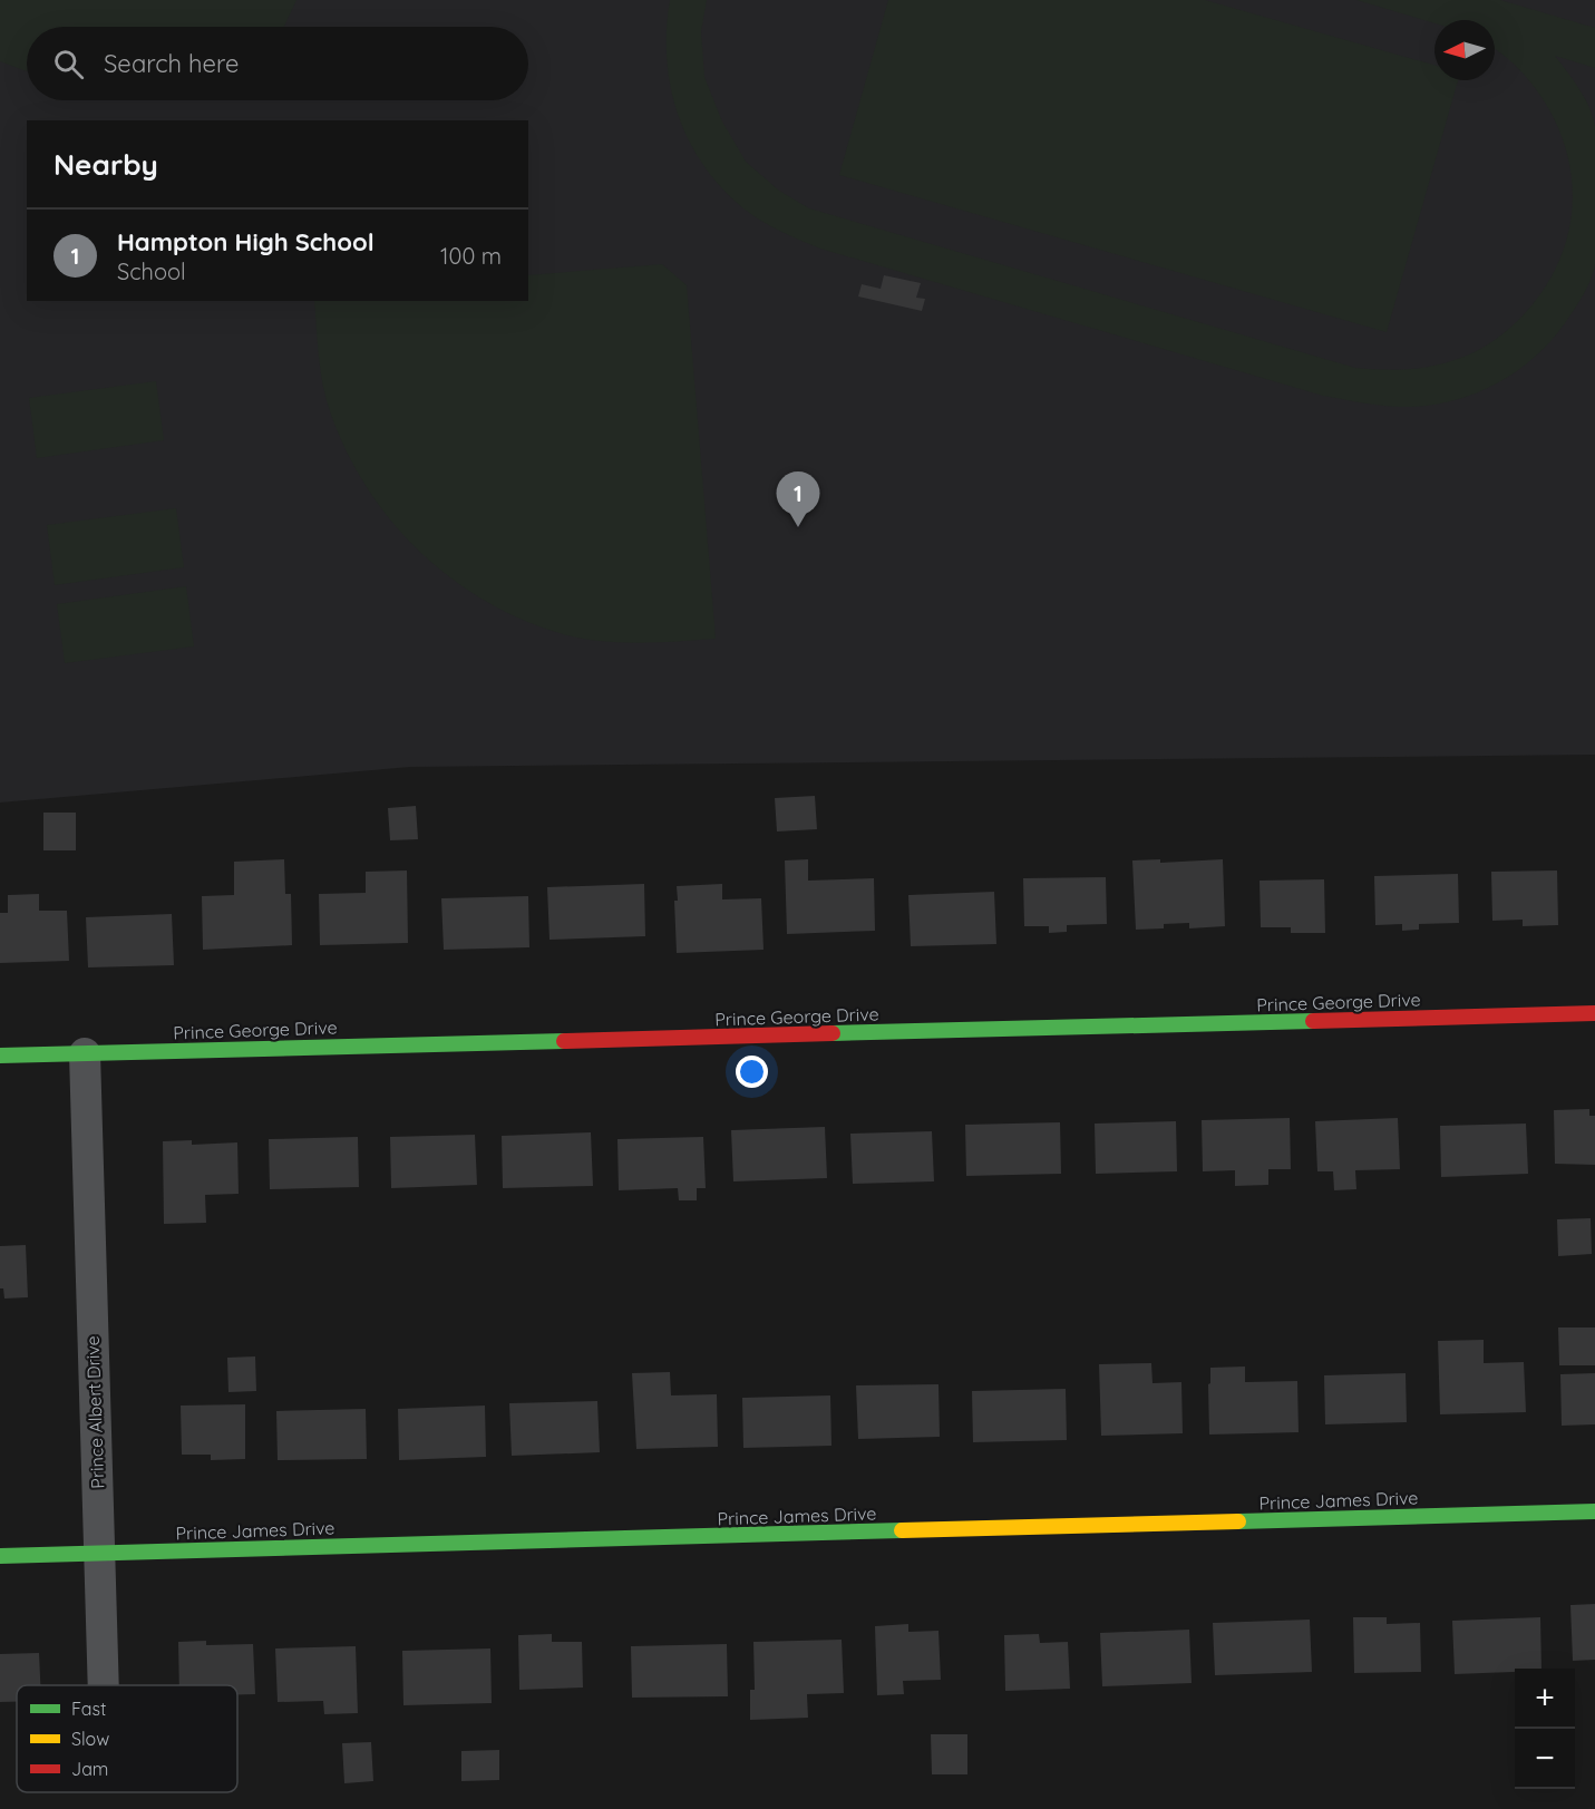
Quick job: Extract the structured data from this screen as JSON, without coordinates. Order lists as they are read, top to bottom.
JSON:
{
  "streets": {
    "street": ["Prince George Drive", "Prince Albert Drive", "Prince James Drive"]
  },
  "crossings": [
    ["Prince George Drive", "Prince Albert Drive"],
    ["Prince Albert Drive", "Prince James Drive"]
  ],
  "legend": ["Fast", "Slow", "Jam"],
  "north": "left",
  "page": {
    "search": "Search here",
    "heading": "Nearby",
    "list": [
      {
        "mark": "1",
        "name": "Hampton High School",
        "note": "School",
        "value": "100 m"
      }
    ],
    "pins": "1",
    "map_buttons": ["+", "−"]
  }
}
